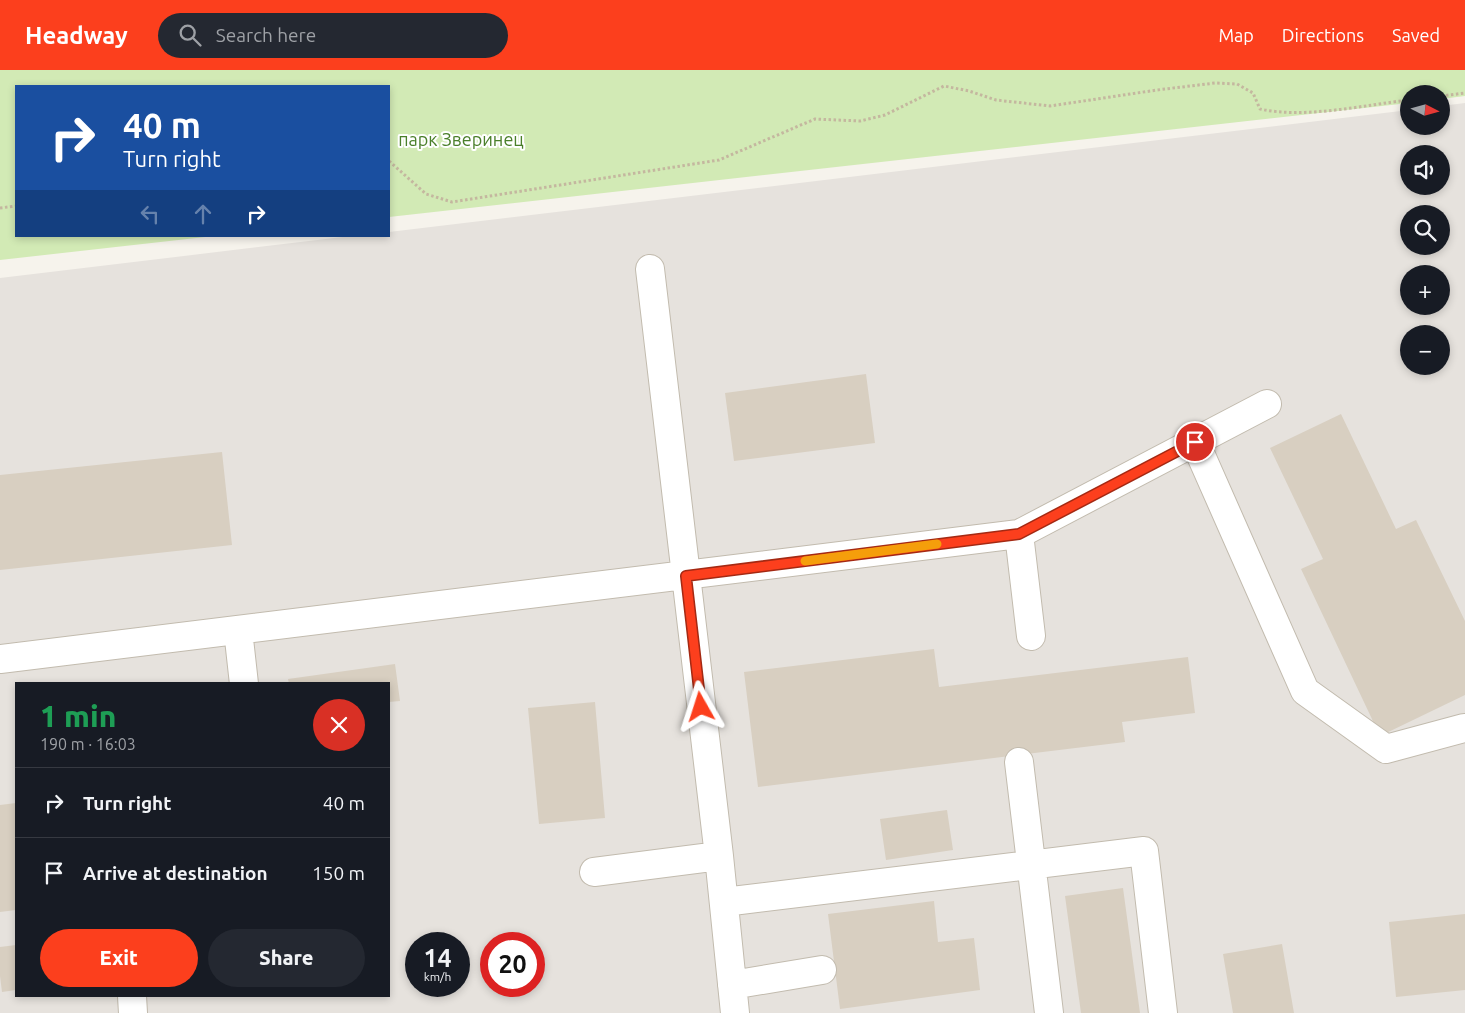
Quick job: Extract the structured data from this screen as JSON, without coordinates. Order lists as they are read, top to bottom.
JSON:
{
  "parks": ["парк Зверинец"],
  "north": "right",
  "page": {
    "header": "Headway",
    "search": "Search here",
    "nav": ["Map", "Directions", "Saved"],
    "map_buttons": ["+", "−"],
    "turn": ["40 m", "Turn right"],
    "heading": ["1 min", "190 m · 16:03"],
    "list": [
      {
        "name": "Turn right",
        "value": "40 m"
      },
      {
        "name": "Arrive at destination",
        "value": "150 m"
      }
    ],
    "buttons": ["Exit", "Share"],
    "speed": "14 km/h",
    "limit": "20"
  }
}
